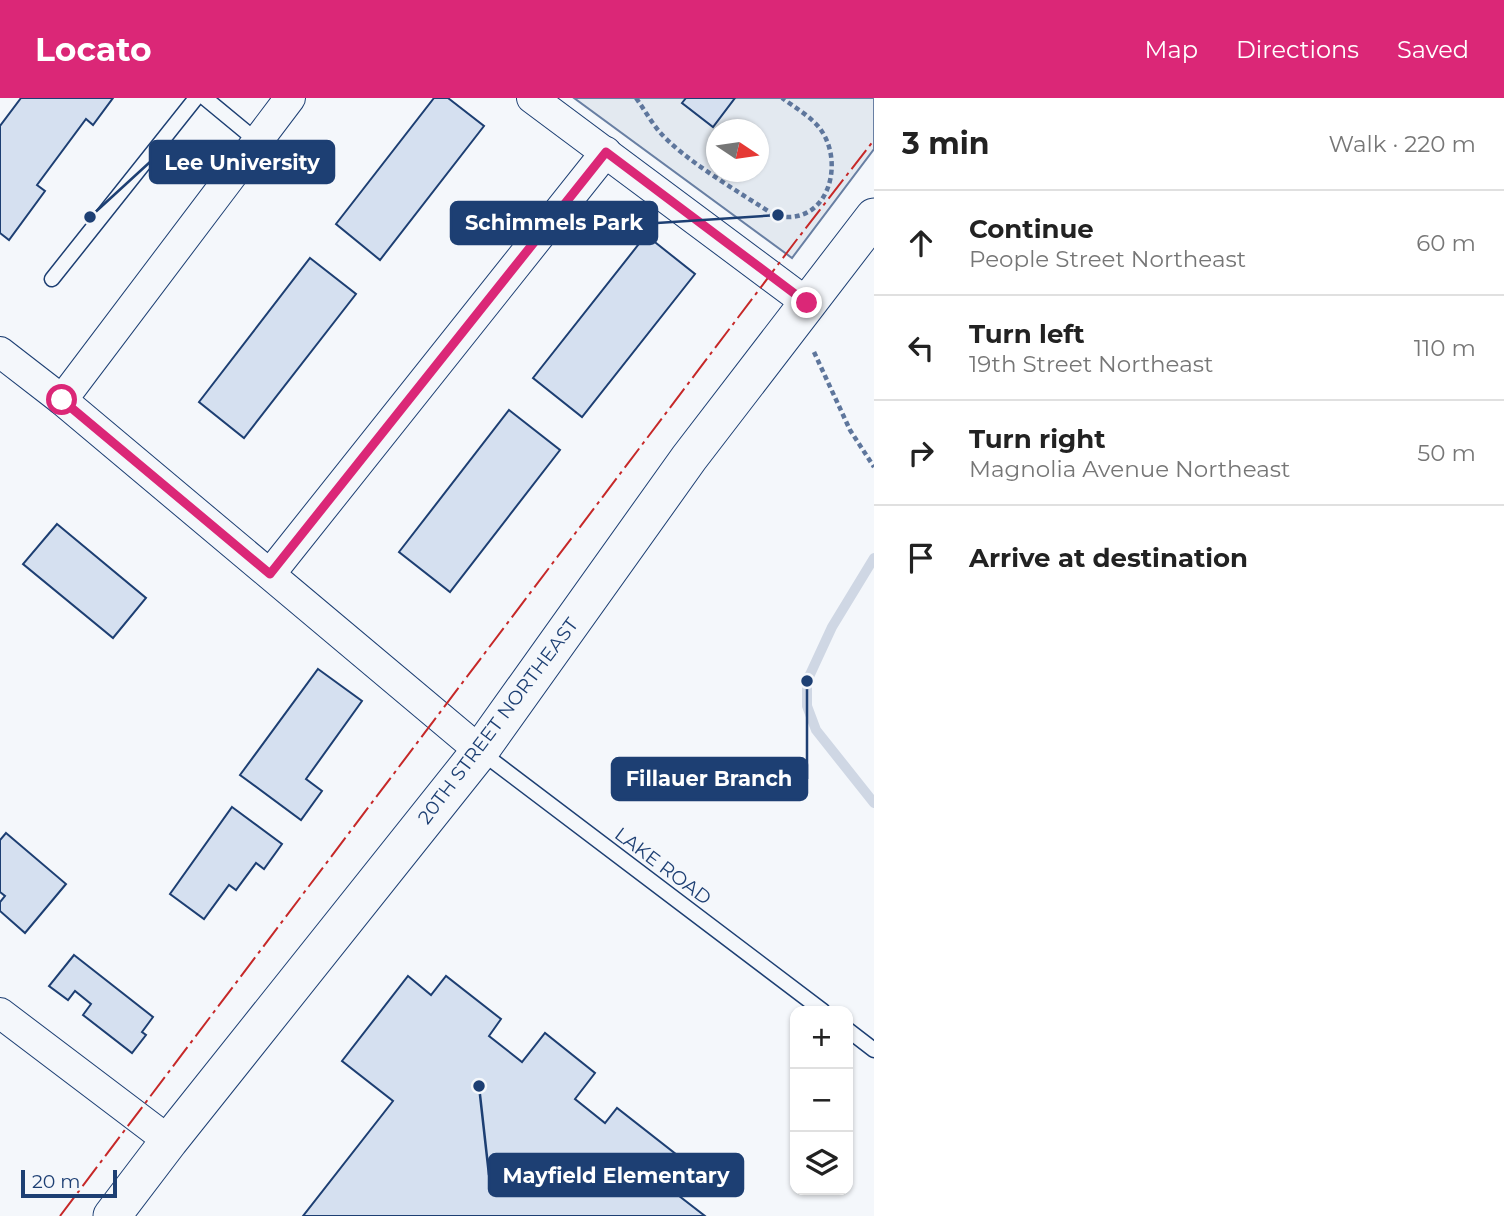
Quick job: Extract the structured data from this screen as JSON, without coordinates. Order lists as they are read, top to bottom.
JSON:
{
  "streets": {
    "street": ["20TH STREET NORTHEAST"],
    "lane": ["LAKE ROAD"]
  },
  "crossings": [
    ["20TH STREET NORTHEAST", "LAKE ROAD"]
  ],
  "places": [
    "Schimmels Park",
    "Lee University",
    "Fillauer Branch",
    "Mayfield Elementary"
  ],
  "scale_bar": "20 m",
  "north": "right",
  "page": {
    "header": "Locato",
    "nav": ["Map", "Directions", "Saved"],
    "heading": ["3 min", "Walk · 220 m"],
    "list": [
      ["Continue", "People Street Northeast", "60 m"],
      ["Turn left", "19th Street Northeast", "110 m"],
      ["Turn right", "Magnolia Avenue Northeast", "50 m"],
      "Arrive at destination"
    ],
    "map_buttons": ["+", "−"],
    "scale": "20 m"
  }
}
